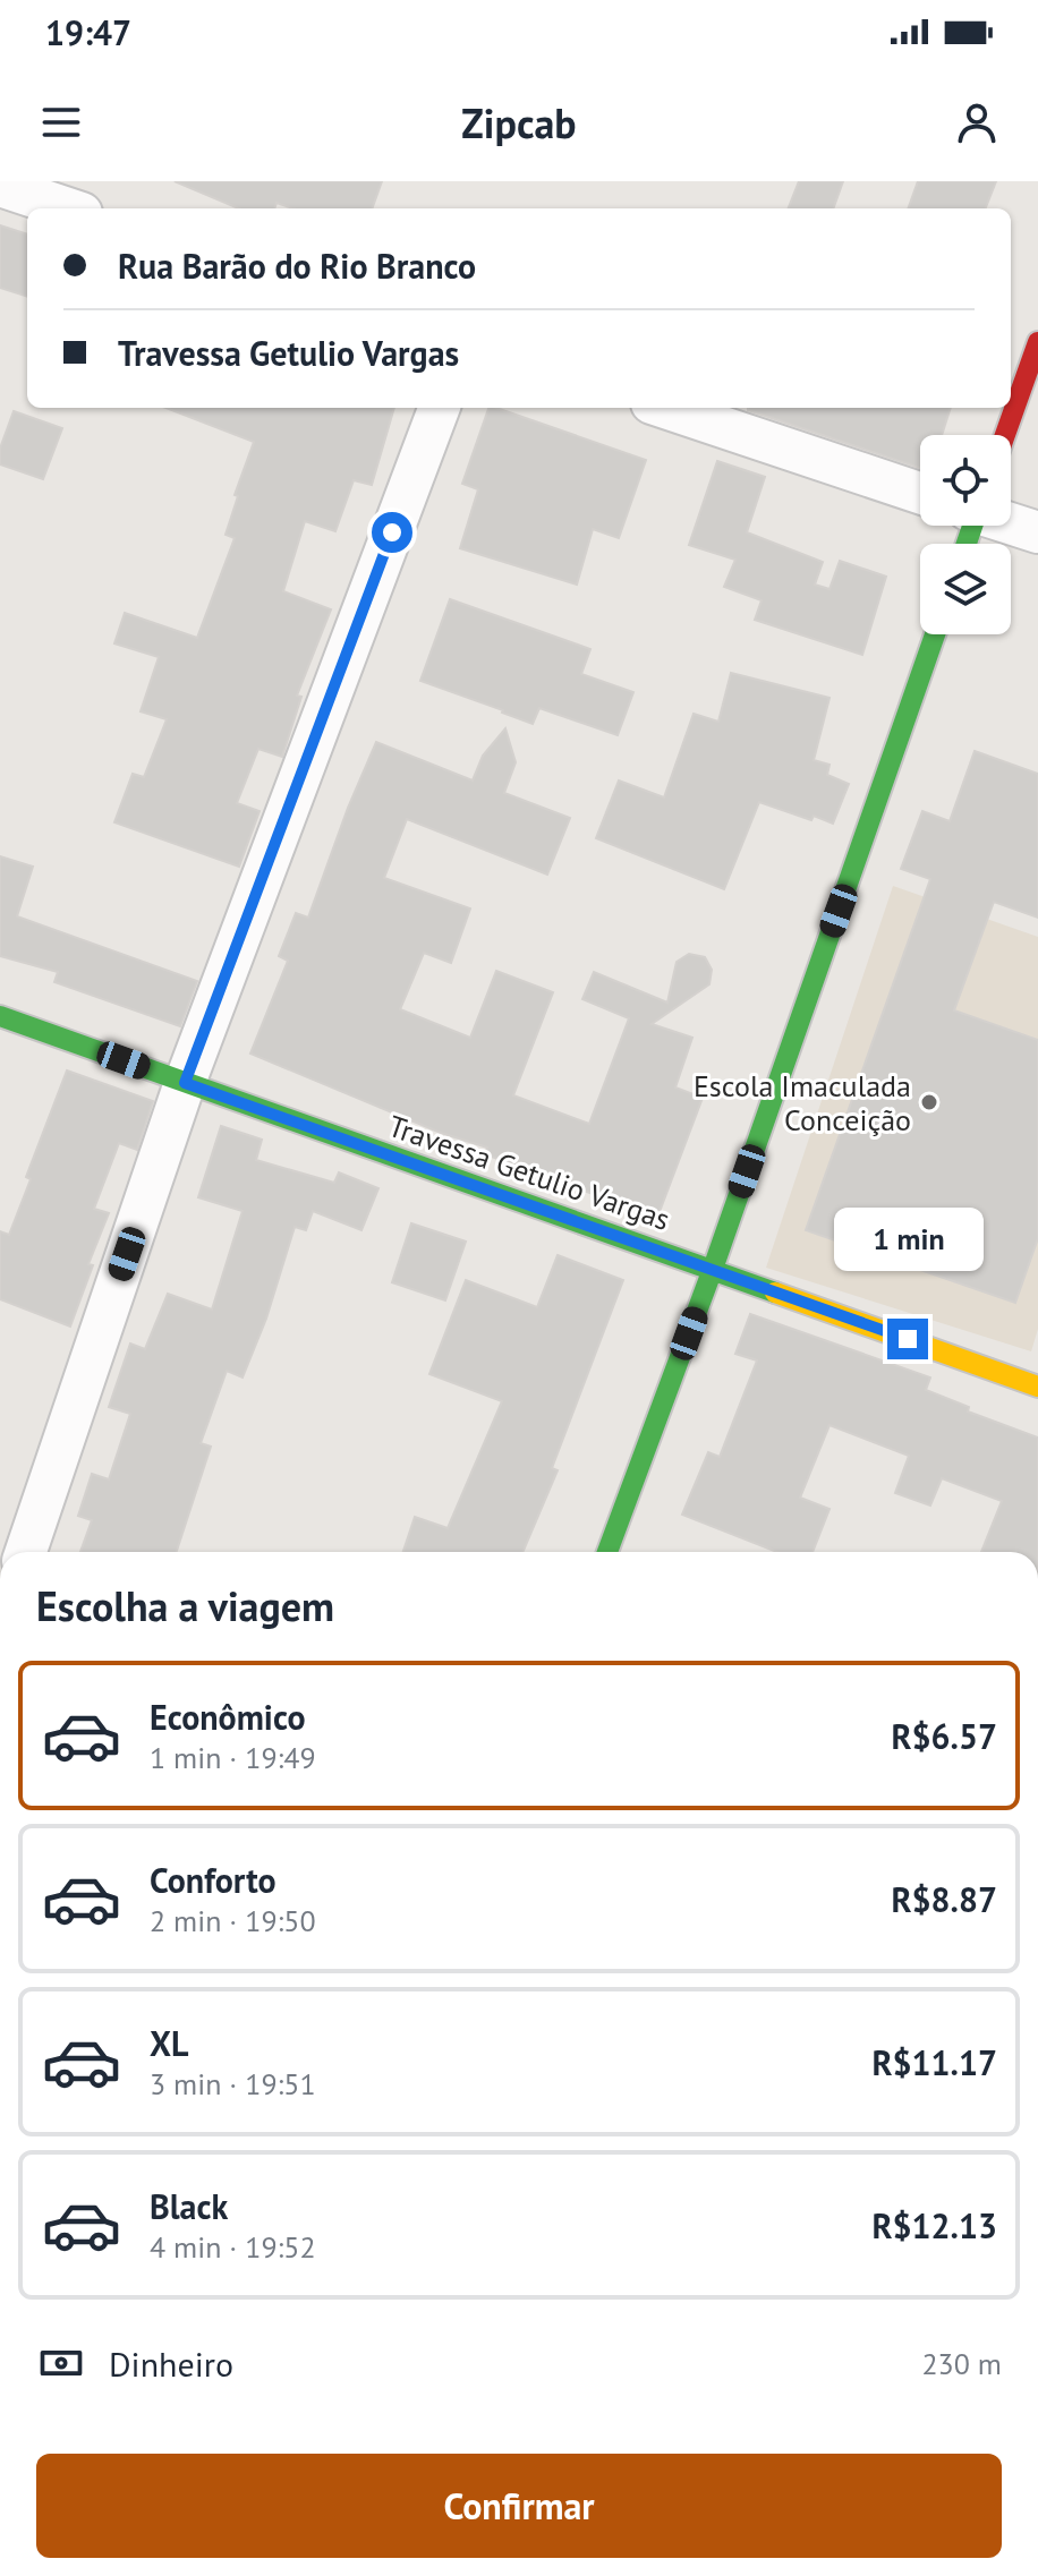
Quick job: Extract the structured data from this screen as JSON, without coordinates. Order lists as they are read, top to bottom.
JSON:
{
  "streets": {
    "street": ["Travessa Getulio Vargas"]
  },
  "places": ["Escola Imaculada Conceição"],
  "page": {
    "status": "19:47",
    "header": "Zipcab",
    "banner": ["Rua Barão do Rio Branco", "Travessa Getulio Vargas"],
    "bubble": "1 min",
    "heading": "Escolha a viagem",
    "list": [
      {
        "name": "Econômico",
        "note": "1 min · 19:49",
        "value": "R$6.57"
      },
      {
        "name": "Conforto",
        "note": "2 min · 19:50",
        "value": "R$8.87"
      },
      {
        "name": "XL",
        "note": "3 min · 19:51",
        "value": "R$11.17"
      },
      {
        "name": "Black",
        "note": "4 min · 19:52",
        "value": "R$12.13"
      }
    ],
    "pay": ["Dinheiro", "230 m"],
    "buttons": "Confirmar"
  }
}
